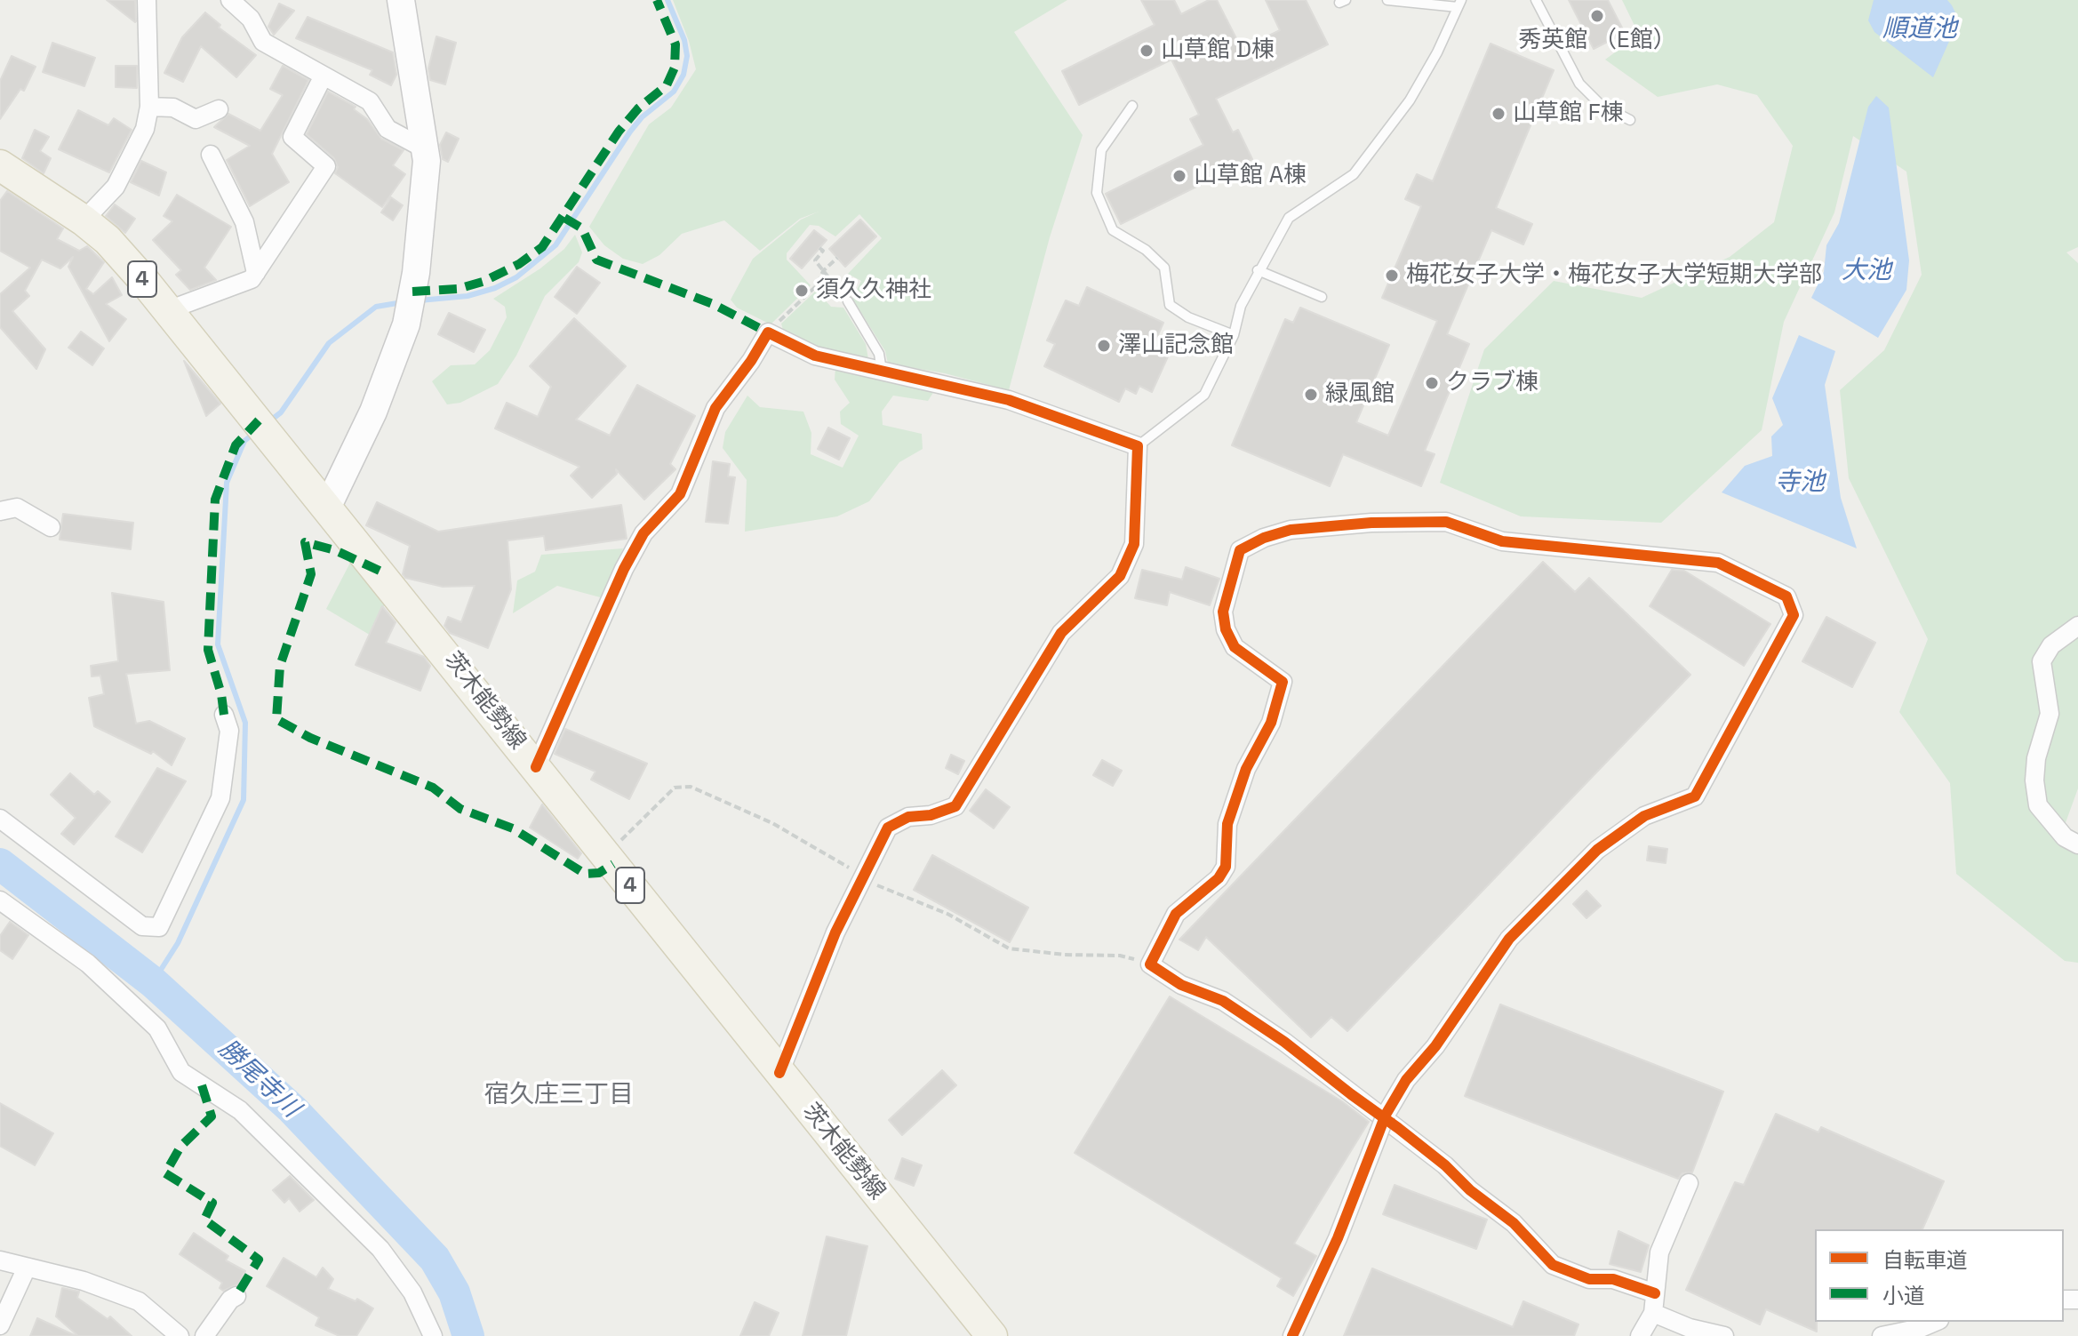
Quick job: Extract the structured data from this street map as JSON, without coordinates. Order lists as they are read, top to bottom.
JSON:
{
  "streets": {
    "main road": ["4", "茨木能勢線"]
  },
  "districts": ["宿久庄三丁目"],
  "water": [
    "順道池",
    "大池",
    "寺池",
    "勝尾寺川"
  ],
  "places": [
    "秀英館 （E館）",
    "山草館 D棟",
    "山草館 F棟",
    "山草館 A棟",
    "梅花女子大学・梅花女子大学短期大学部",
    "須久久神社",
    "澤山記念館",
    "クラブ棟",
    "緑風館"
  ],
  "legend": ["自転車道", "小道"]
}
